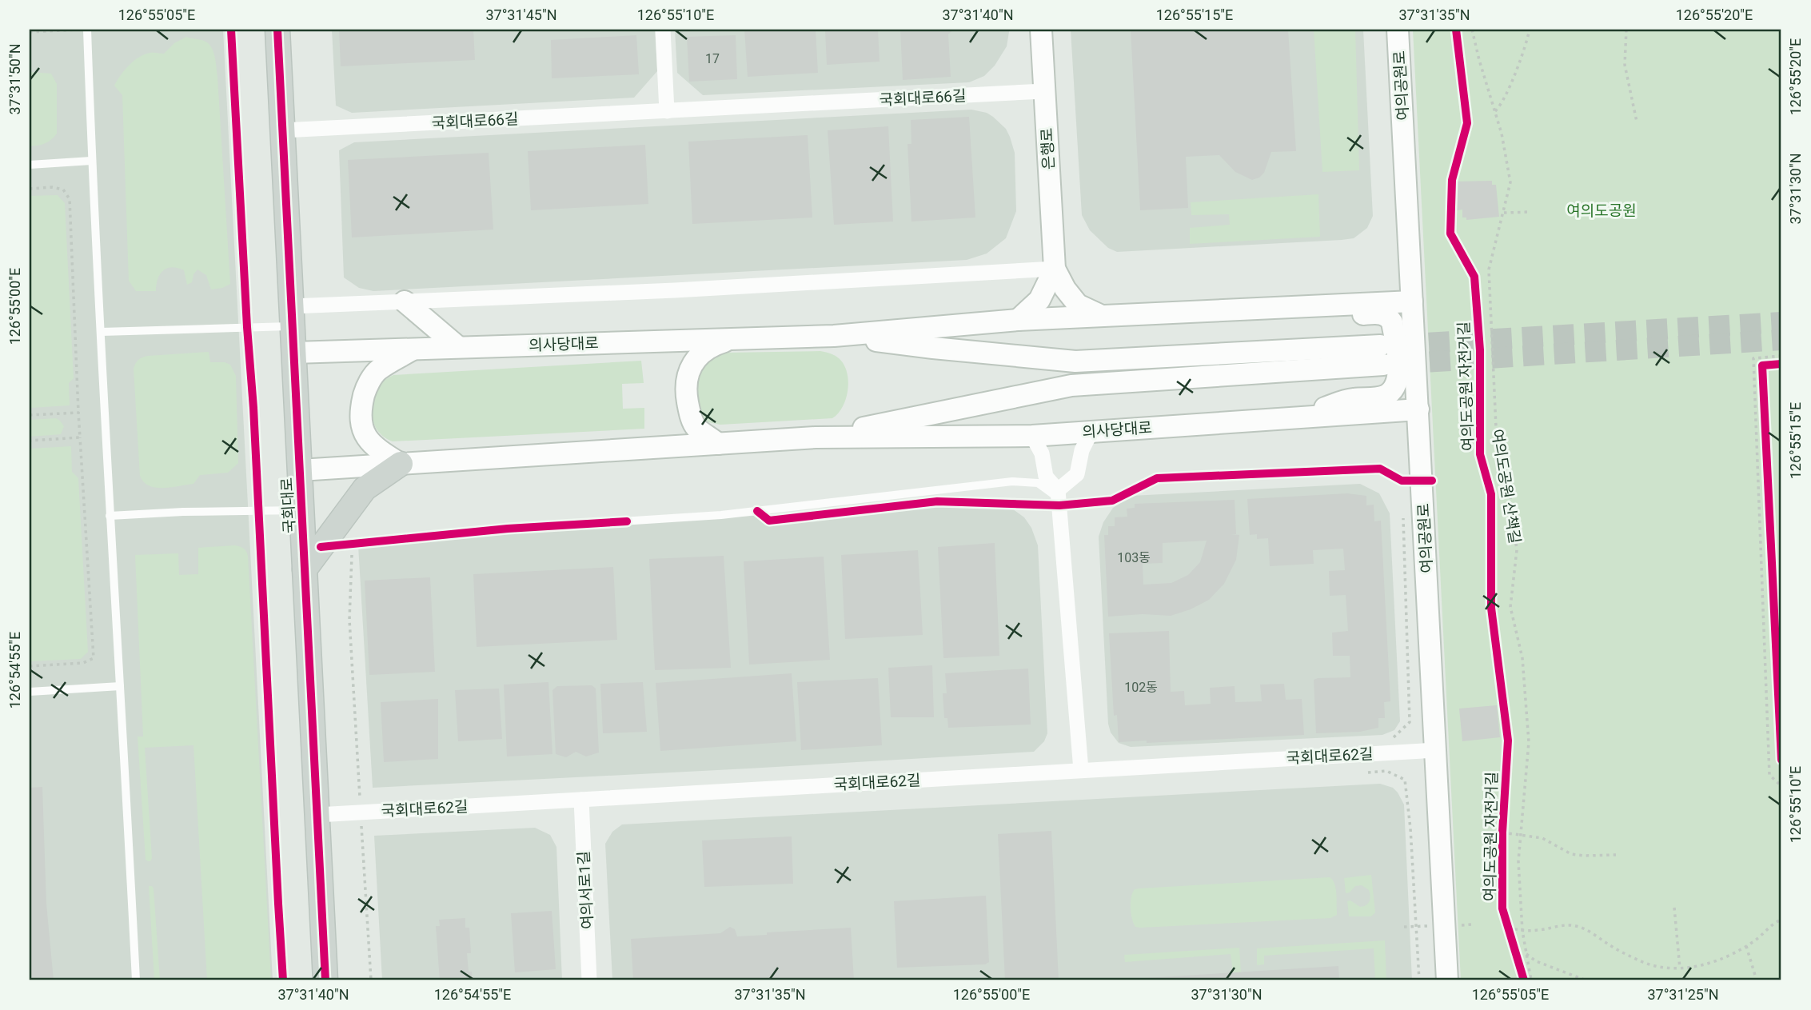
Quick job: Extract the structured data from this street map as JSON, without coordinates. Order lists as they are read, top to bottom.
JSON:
{
  "streets": {
    "main road": [
      "여의공원로",
      "은행로",
      "의사당대로",
      "국회대로"
    ],
    "street": ["국회대로66길", "국회대로62길", "여의서로1길"],
    "path": ["여의도공원 산책길"],
    "cycle path": ["여의도공원 자전거길"]
  },
  "crossings": [
    ["여의공원로", "의사당대로"],
    ["여의공원로", "국회대로62길"],
    ["국회대로66길", "은행로"],
    ["국회대로66길", "국회대로"],
    ["의사당대로", "국회대로"],
    ["국회대로", "국회대로62길"],
    ["국회대로62길", "여의서로1길"]
  ],
  "parks": ["여의도공원"],
  "house_numbers": ["17", "103동", "102동"],
  "coordinates": [
    "126°55'05\"E",
    "37°31'45\"N",
    "126°55'10\"E",
    "37°31'40\"N",
    "126°55'15\"E",
    "37°31'35\"N",
    "126°55'20\"E",
    "37°31'50\"N",
    "37°31'30\"N",
    "126°55'00\"E",
    "126°54'55\"E",
    "37°31'25\"N"
  ]
}
